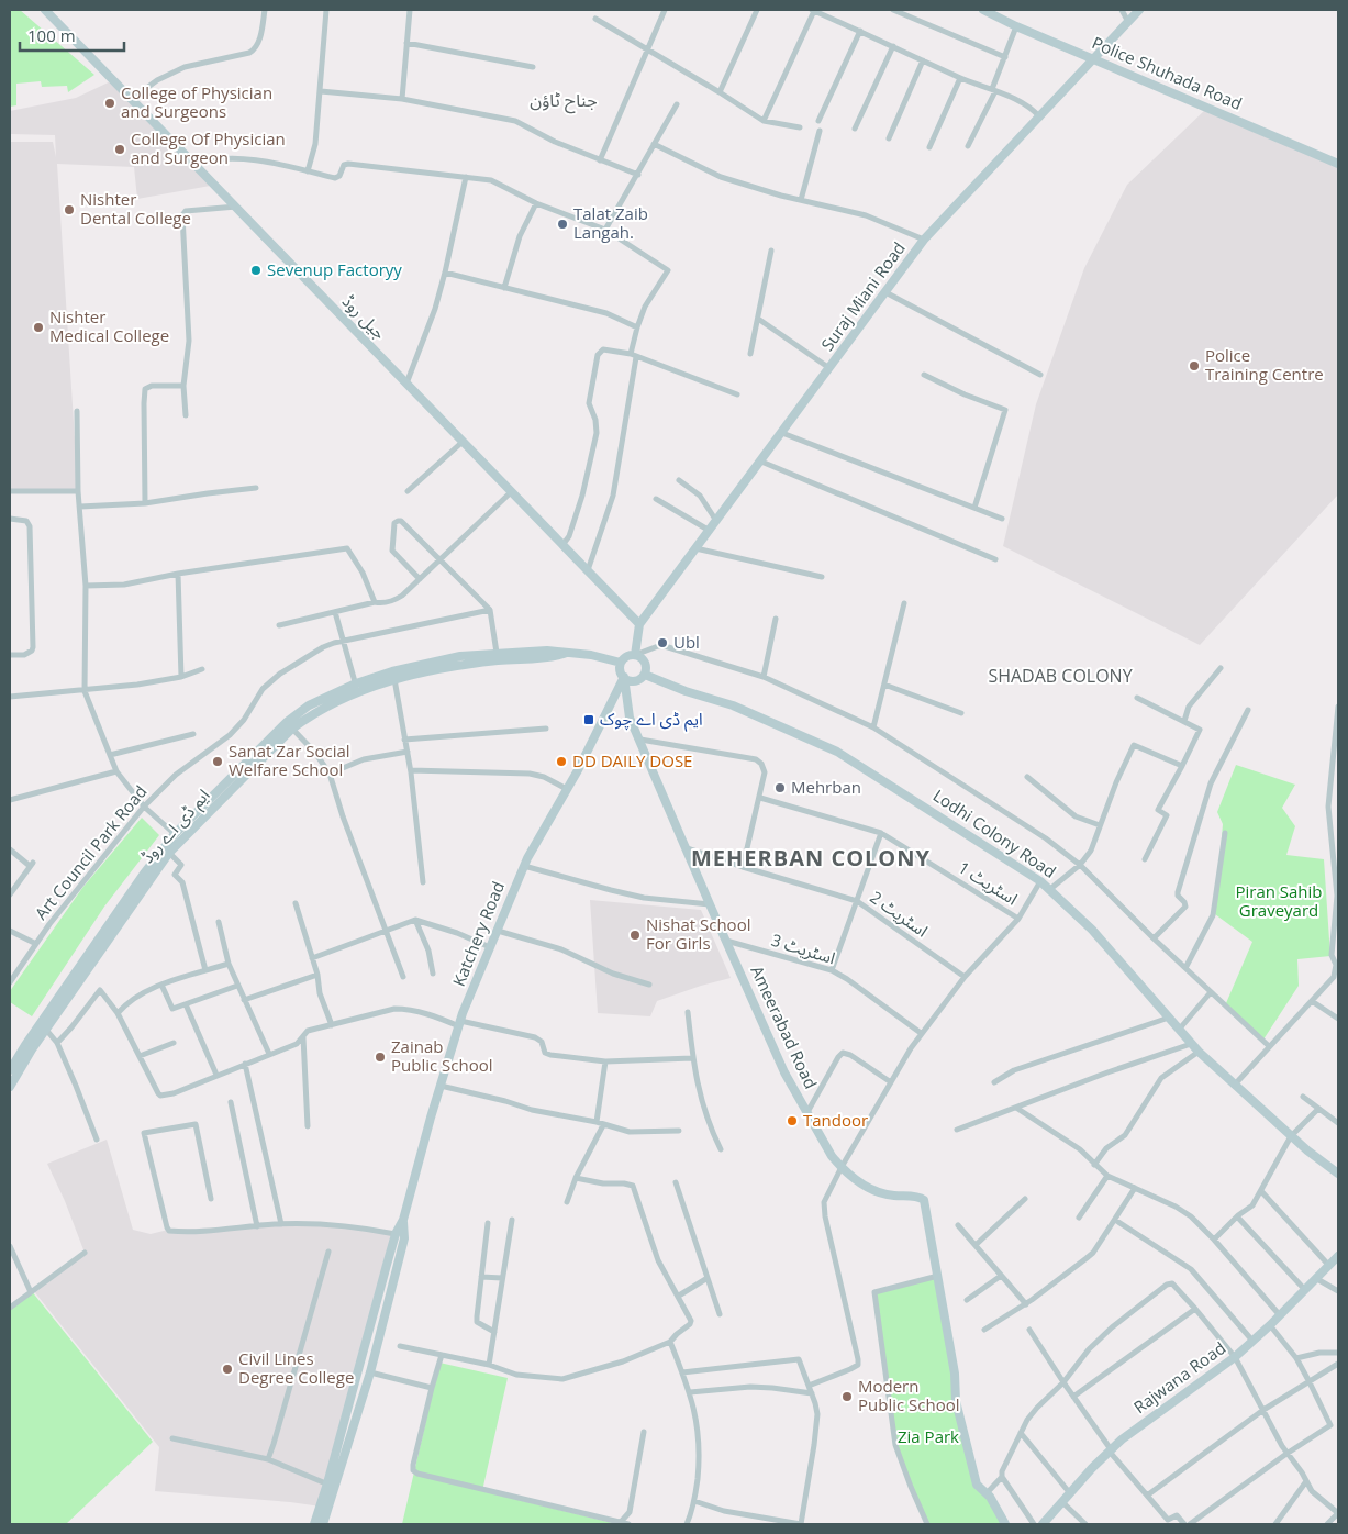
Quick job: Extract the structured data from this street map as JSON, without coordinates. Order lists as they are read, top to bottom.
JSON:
{
  "streets": {
    "main road": [
      "Police Shuhada Road",
      "Suraj Miani Road",
      "جیل روڈ",
      "ایم ڈی اے روڈ",
      "Lodhi Colony Road",
      "Katchery Road",
      "Ameerabad Road",
      "Rajwana Road"
    ],
    "street": [
      "Art Council Park Road",
      "اسٹریٹ 1",
      "اسٹریٹ 2",
      "اسٹریٹ 3"
    ]
  },
  "crossings": [
    ["Police Shuhada Road", "Suraj Miani Road"],
    ["Suraj Miani Road", "جیل روڈ"],
    ["ایم ڈی اے روڈ", "Lodhi Colony Road"],
    ["ایم ڈی اے روڈ", "Katchery Road"],
    ["ایم ڈی اے روڈ", "Ameerabad Road"],
    ["Lodhi Colony Road", "Katchery Road"],
    ["Lodhi Colony Road", "Ameerabad Road"],
    ["اسٹریٹ 2", "Ameerabad Road"],
    ["Katchery Road", "Ameerabad Road"],
    ["اسٹریٹ 3", "Ameerabad Road"]
  ],
  "districts": ["جناح ٹاؤن", "SHADAB COLONY", "MEHERBAN COLONY"],
  "parks": ["Piran Sahib Graveyard", "Zia Park"],
  "places": {
    "other": [
      "College of Physician and Surgeons",
      "College Of Physician and Surgeon",
      "Nishter Dental College",
      "Talat Zaib Langah.",
      "Sevenup Factoryy",
      "Nishter Medical College",
      "Police Training Centre",
      "Ubl",
      "Sanat Zar Social Welfare School",
      "DD DAILY DOSE",
      "Mehrban",
      "Nishat School For Girls",
      "Zainab Public School",
      "Tandoor",
      "Civil Lines Degree College",
      "Modern Public School"
    ],
    "transit": ["ایم ڈی اے چوک"]
  },
  "scale_bar": "100 m"
}
